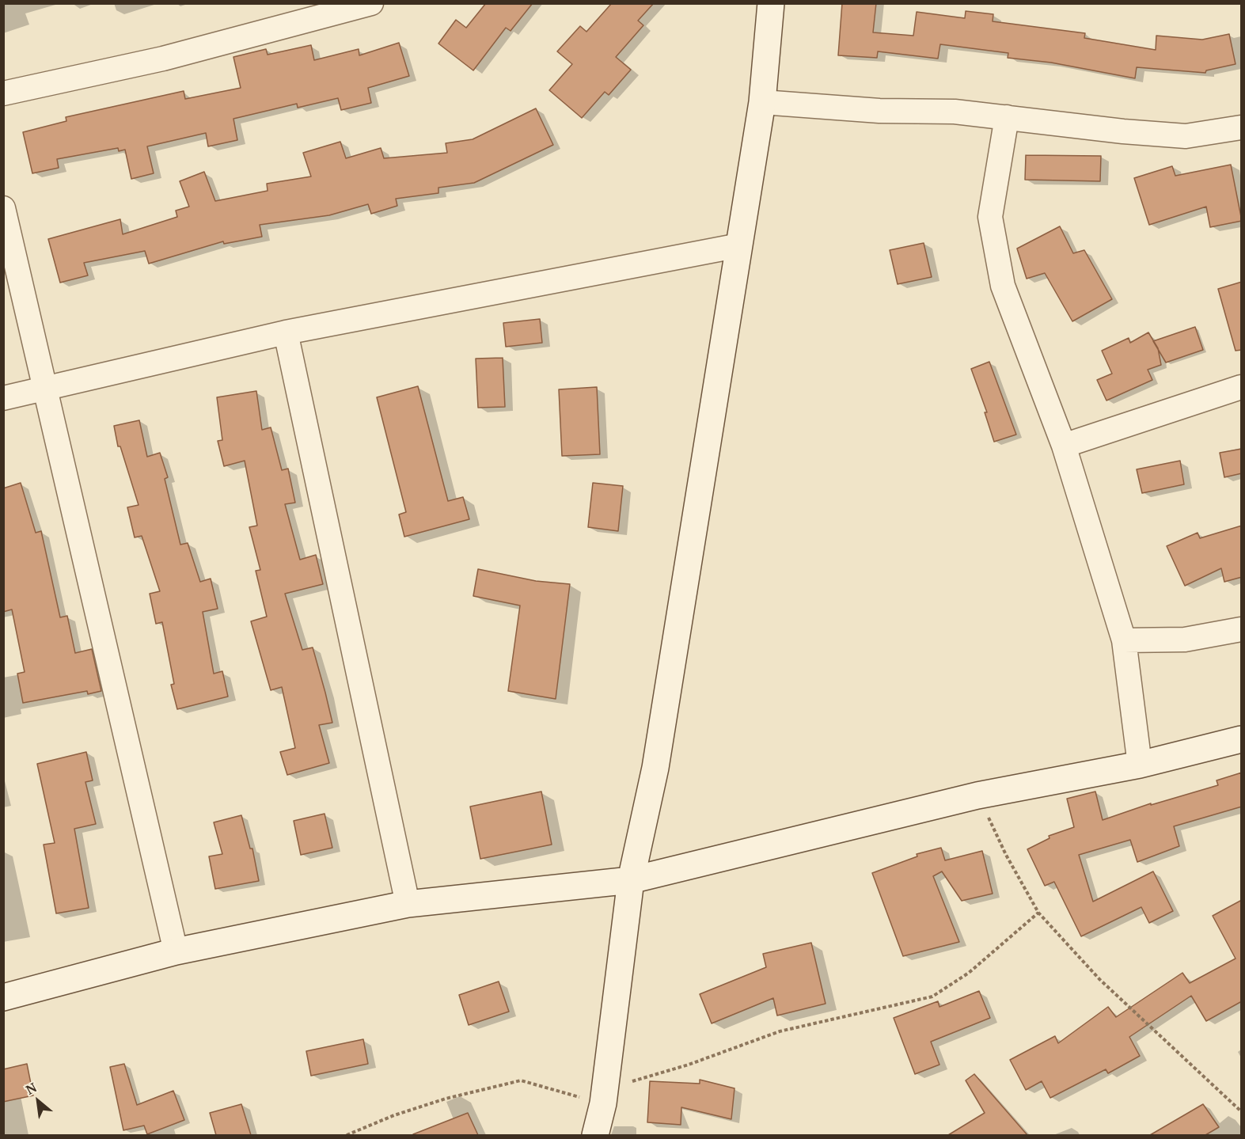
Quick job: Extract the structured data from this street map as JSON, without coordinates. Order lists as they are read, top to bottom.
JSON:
{
  "north": "top left"
}
